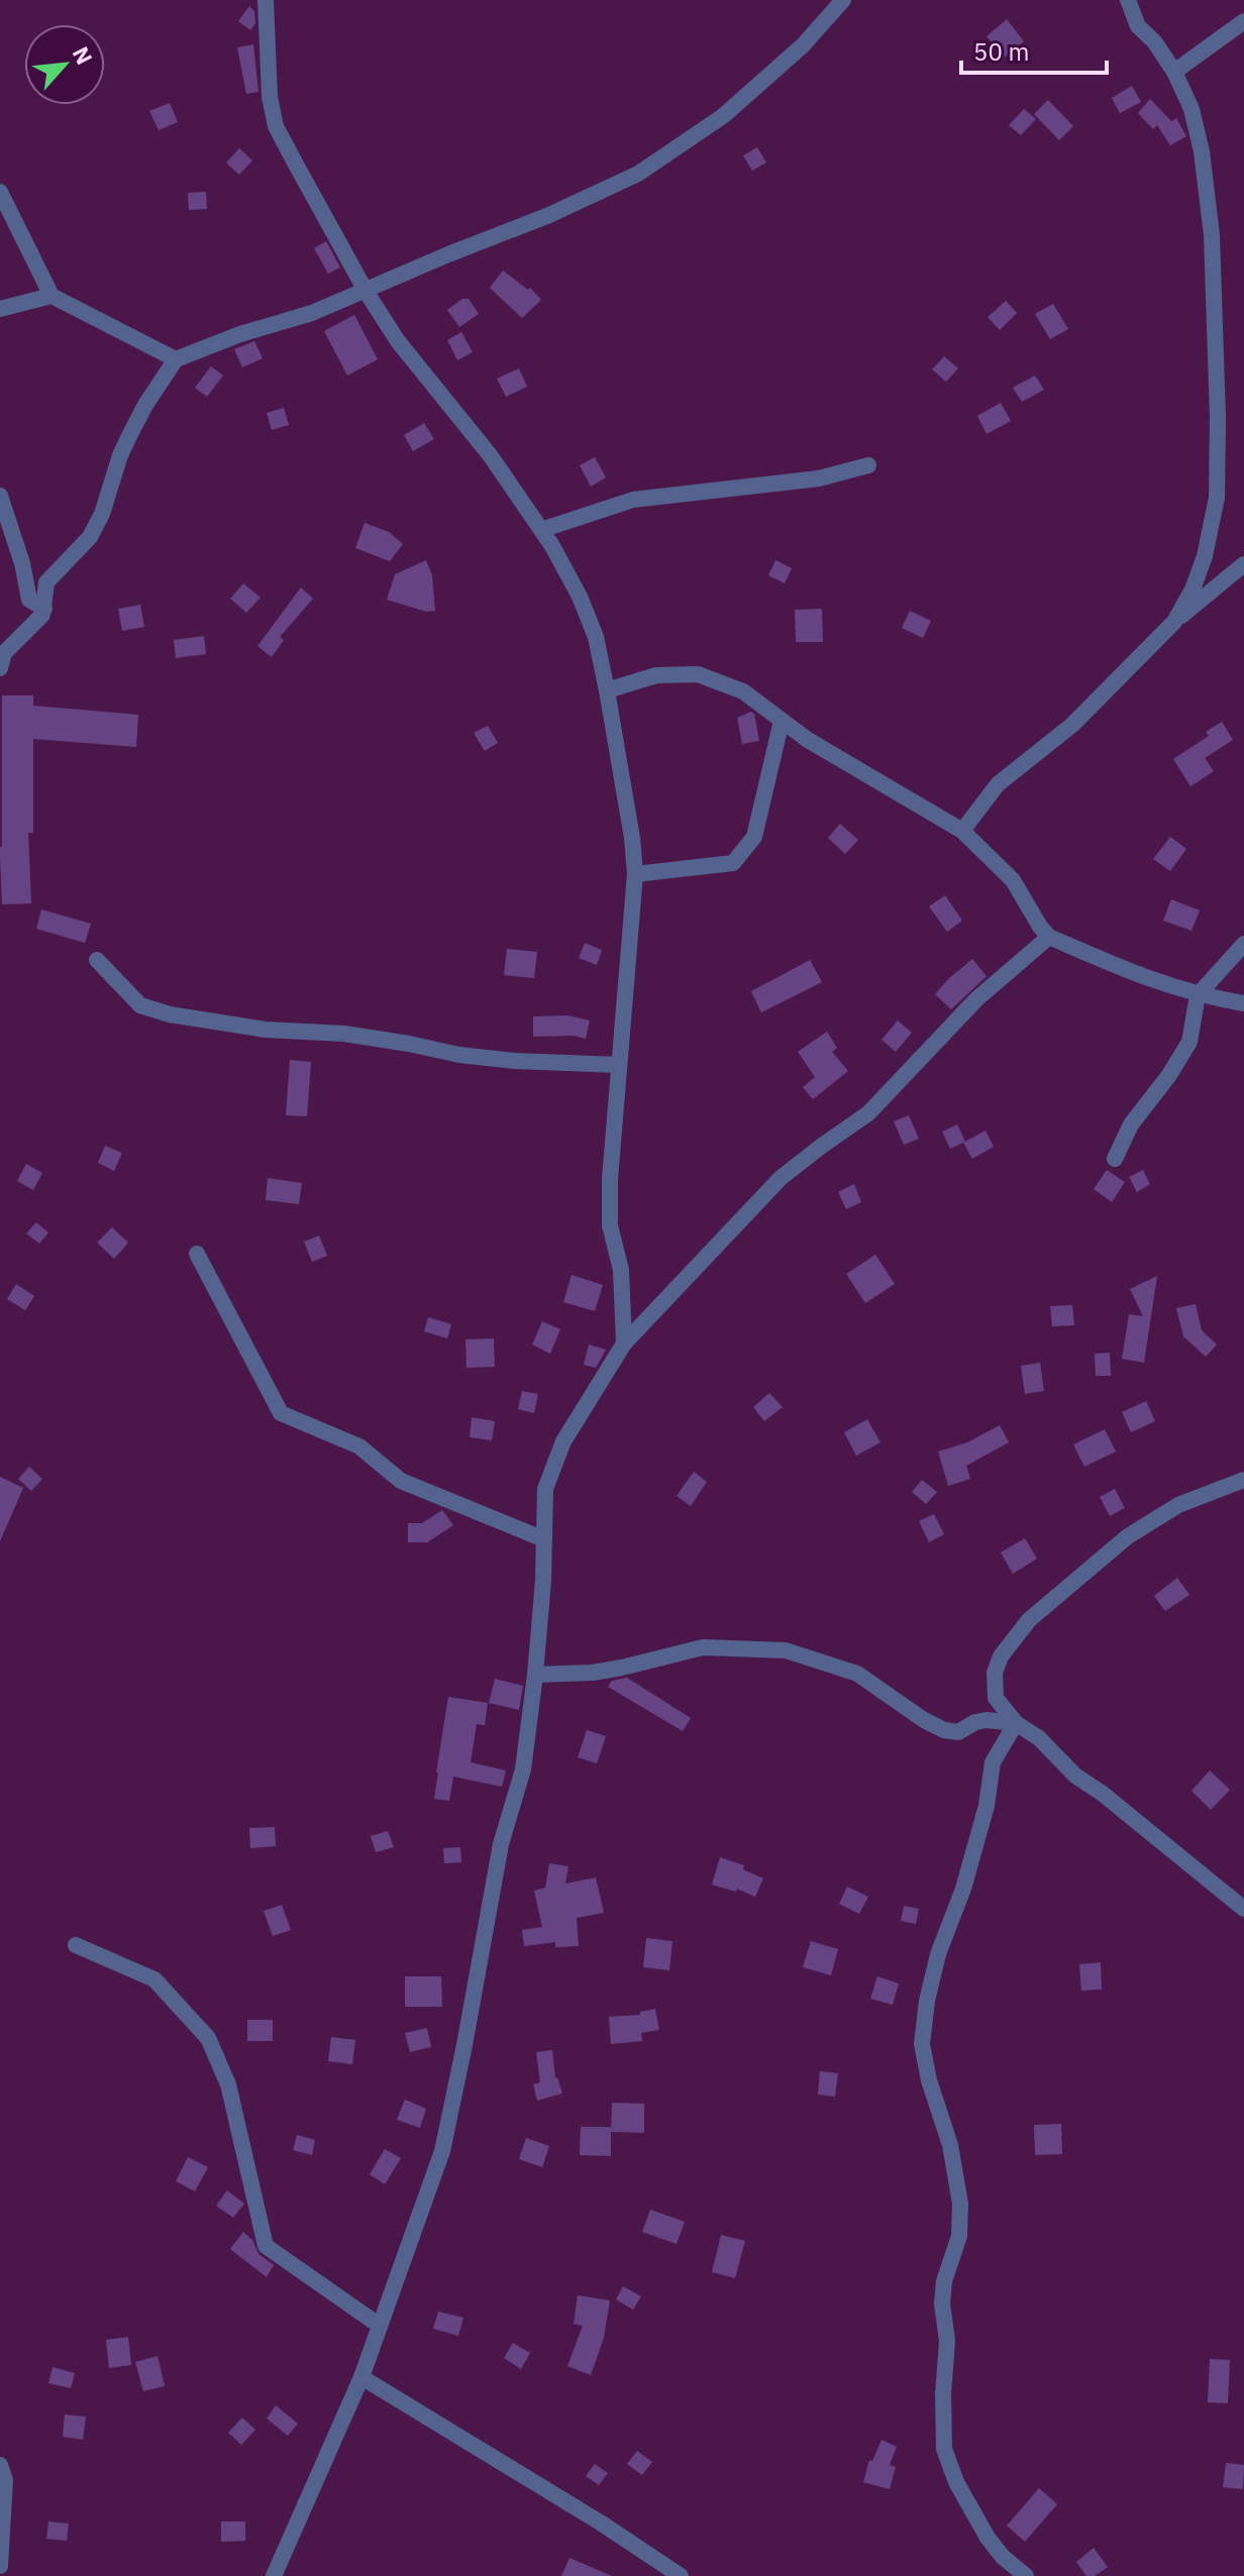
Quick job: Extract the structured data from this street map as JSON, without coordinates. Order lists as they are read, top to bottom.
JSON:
{
  "scale_bar": "50 m",
  "north": "top right"
}
